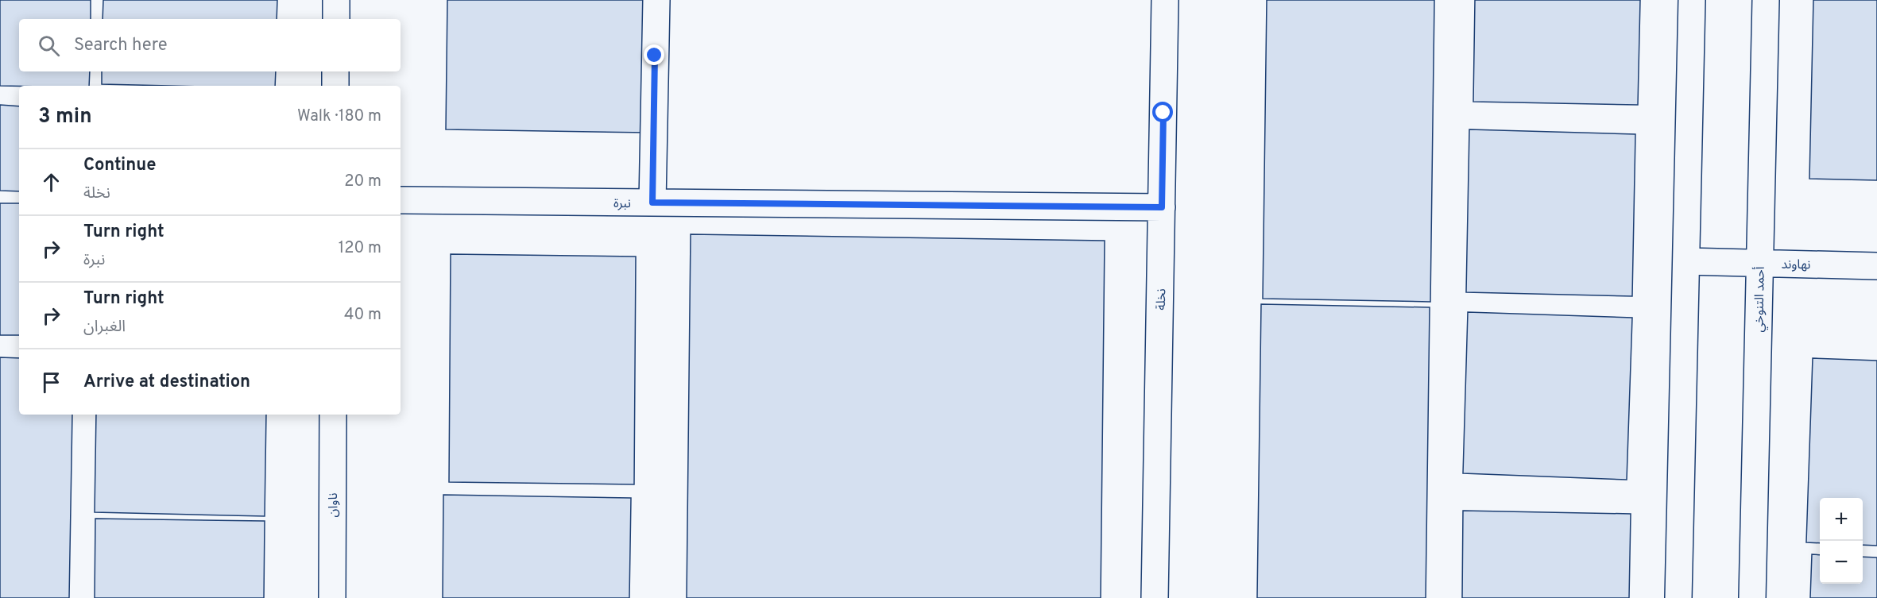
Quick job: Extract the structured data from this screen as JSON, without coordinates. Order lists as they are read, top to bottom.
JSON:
{
  "streets": {
    "street": [
      "نبرة",
      "نهاوند",
      "نخلة",
      "أحمد التنوخي",
      "ناوان"
    ]
  },
  "crossings": [
    ["نبرة", "نخلة"],
    ["نهاوند", "أحمد التنوخي"]
  ],
  "page": {
    "search": "Search here",
    "heading": ["3 min", "Walk · 180 m"],
    "list": [
      ["Continue", "نخلة", "20 m"],
      ["Turn right", "نبرة", "120 m"],
      ["Turn right", "الغبران", "40 m"],
      "Arrive at destination"
    ],
    "map_buttons": ["+", "−"]
  }
}
